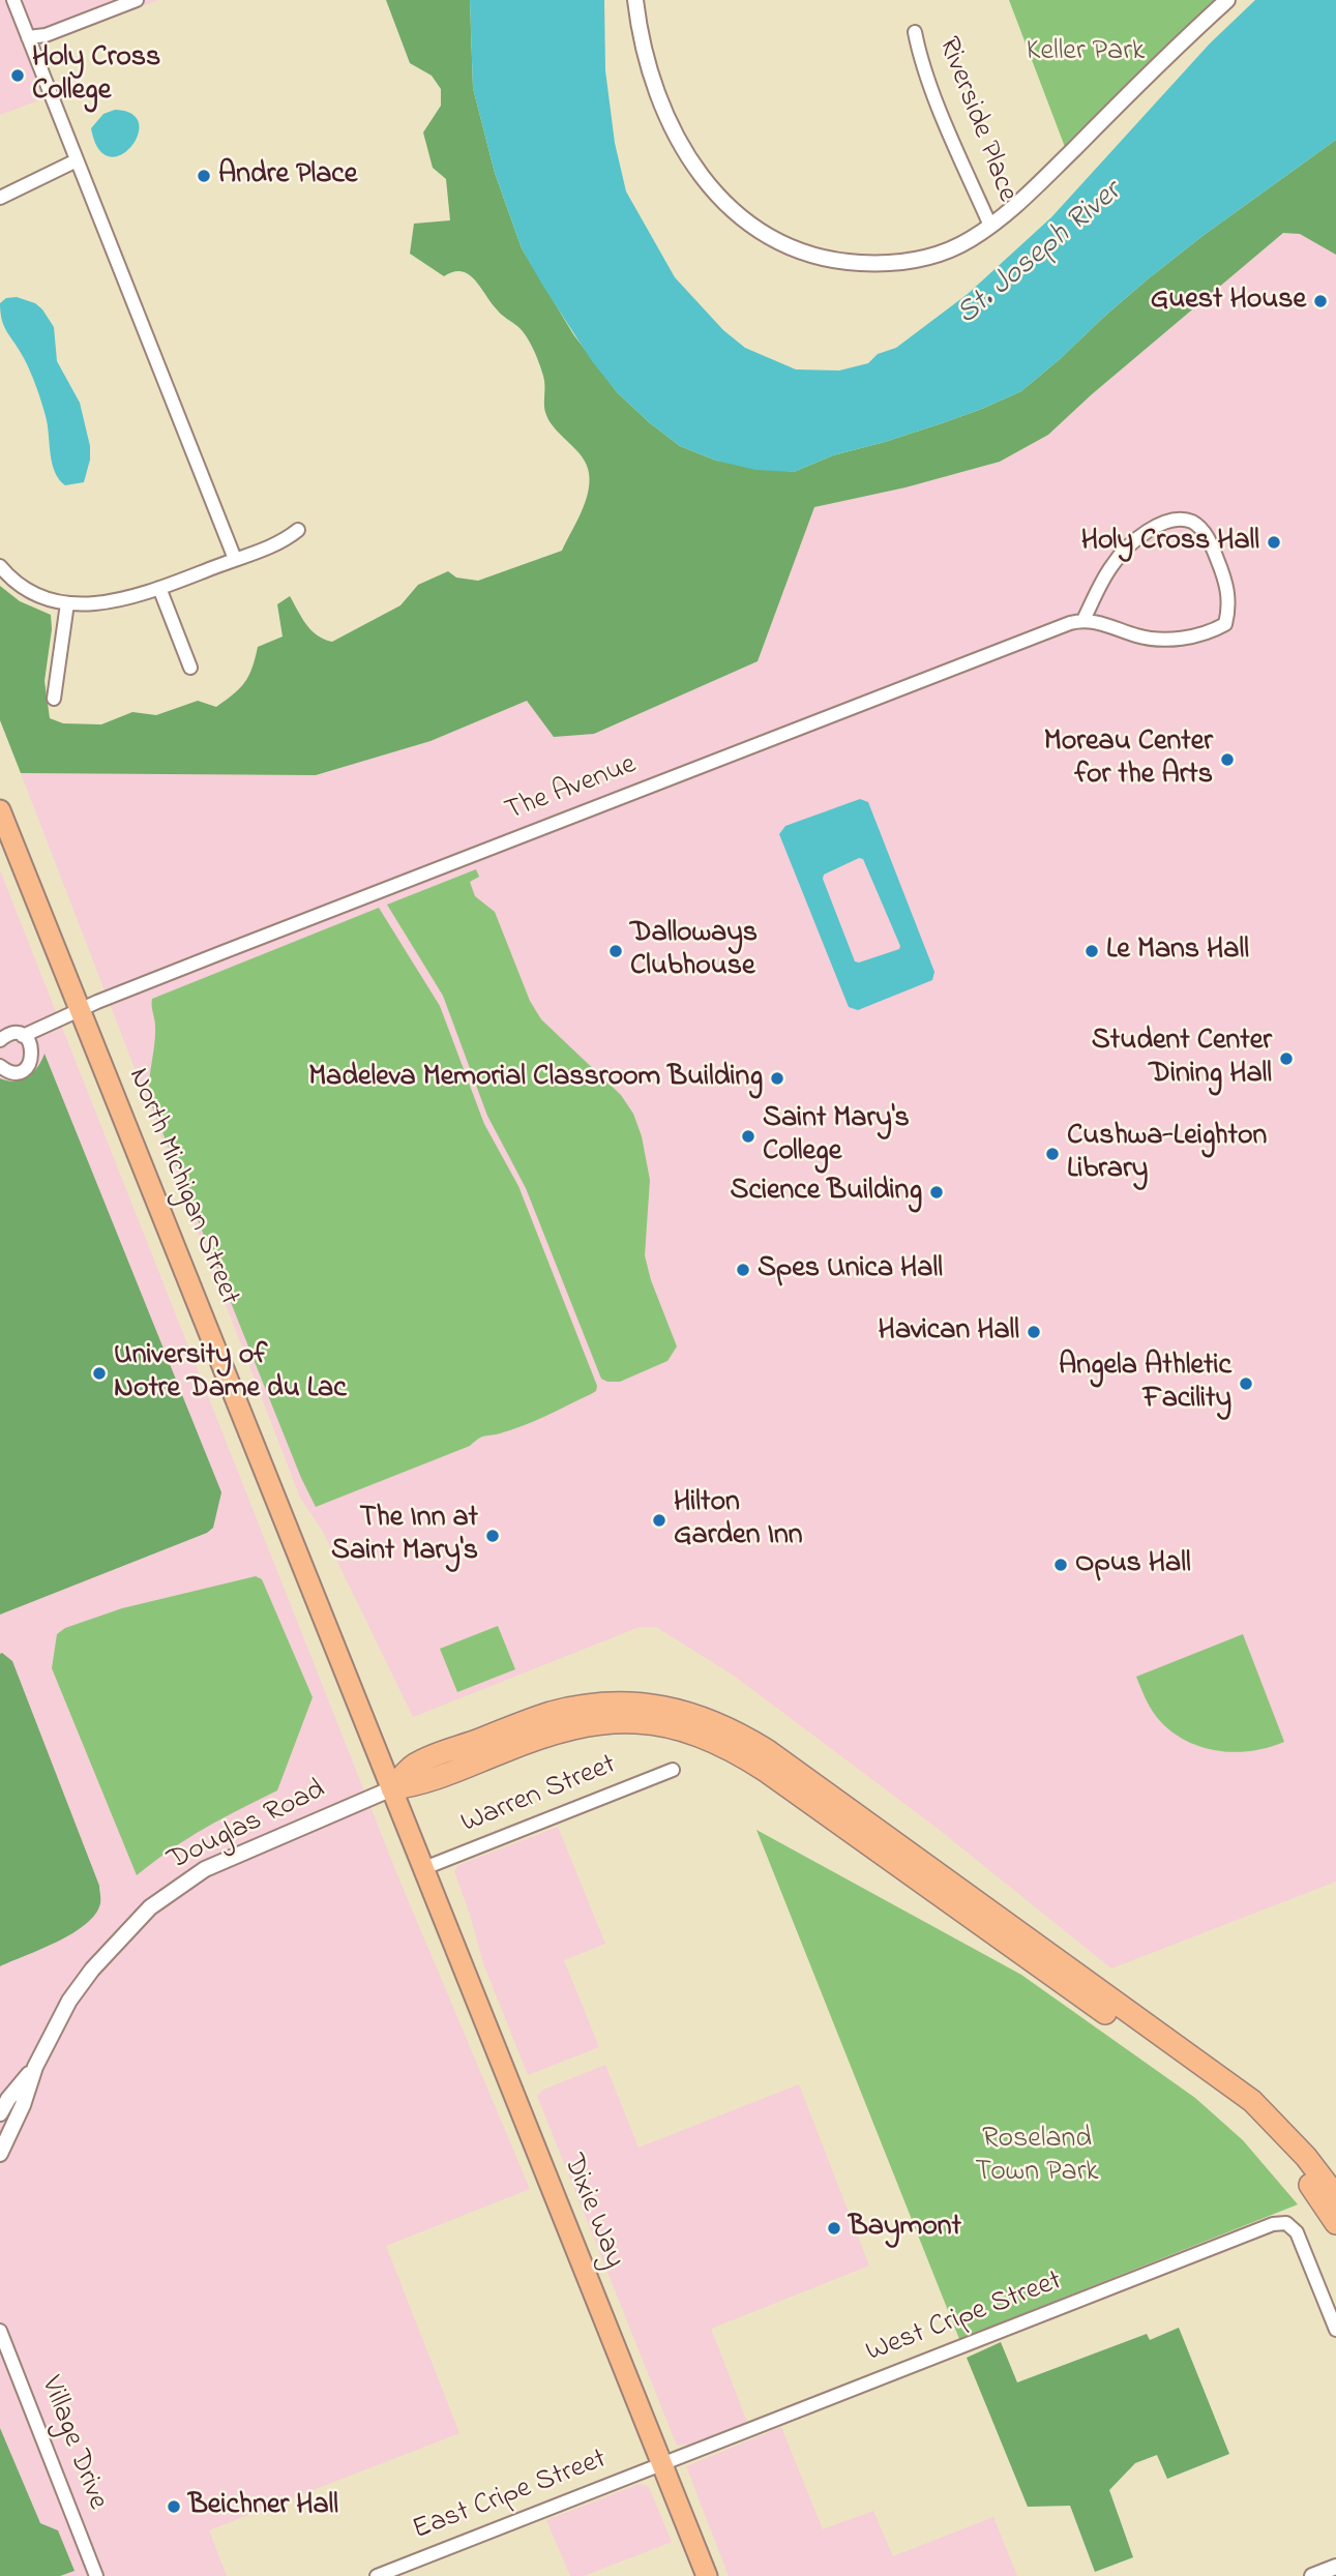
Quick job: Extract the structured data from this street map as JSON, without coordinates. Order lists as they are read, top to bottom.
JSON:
{
  "streets": {
    "main road": ["North Michigan Street", "Dixie Way"],
    "street": [
      "Riverside Place",
      "The Avenue",
      "Warren Street",
      "Douglas Road",
      "West Cripe Street",
      "Village Drive",
      "East Cripe Street"
    ]
  },
  "crossings": [
    ["The Avenue", "North Michigan Street"],
    ["North Michigan Street", "Warren Street"],
    ["North Michigan Street", "Douglas Road"],
    ["North Michigan Street", "Dixie Way"],
    ["Warren Street", "Dixie Way"],
    ["Dixie Way", "West Cripe Street"],
    ["Dixie Way", "East Cripe Street"],
    ["West Cripe Street", "East Cripe Street"]
  ],
  "water": ["St. Joseph River"],
  "parks": ["Keller Park", "Roseland Town Park"],
  "places": [
    "Holy Cross College",
    "Andre Place",
    "Guest House",
    "Holy Cross Hall",
    "Moreau Center for the Arts",
    "Dalloways Clubhouse",
    "Le Mans Hall",
    "Student Center Dining Hall",
    "Madeleva Memorial Classroom Building",
    "Saint Mary's College",
    "Cushwa-Leighton Library",
    "Science Building",
    "Spes Unica Hall",
    "Havican Hall",
    "University of Notre Dame du Lac",
    "Angela Athletic Facility",
    "Hilton Garden Inn",
    "The Inn at Saint Mary's",
    "Opus Hall",
    "Baymont",
    "Beichner Hall"
  ]
}
